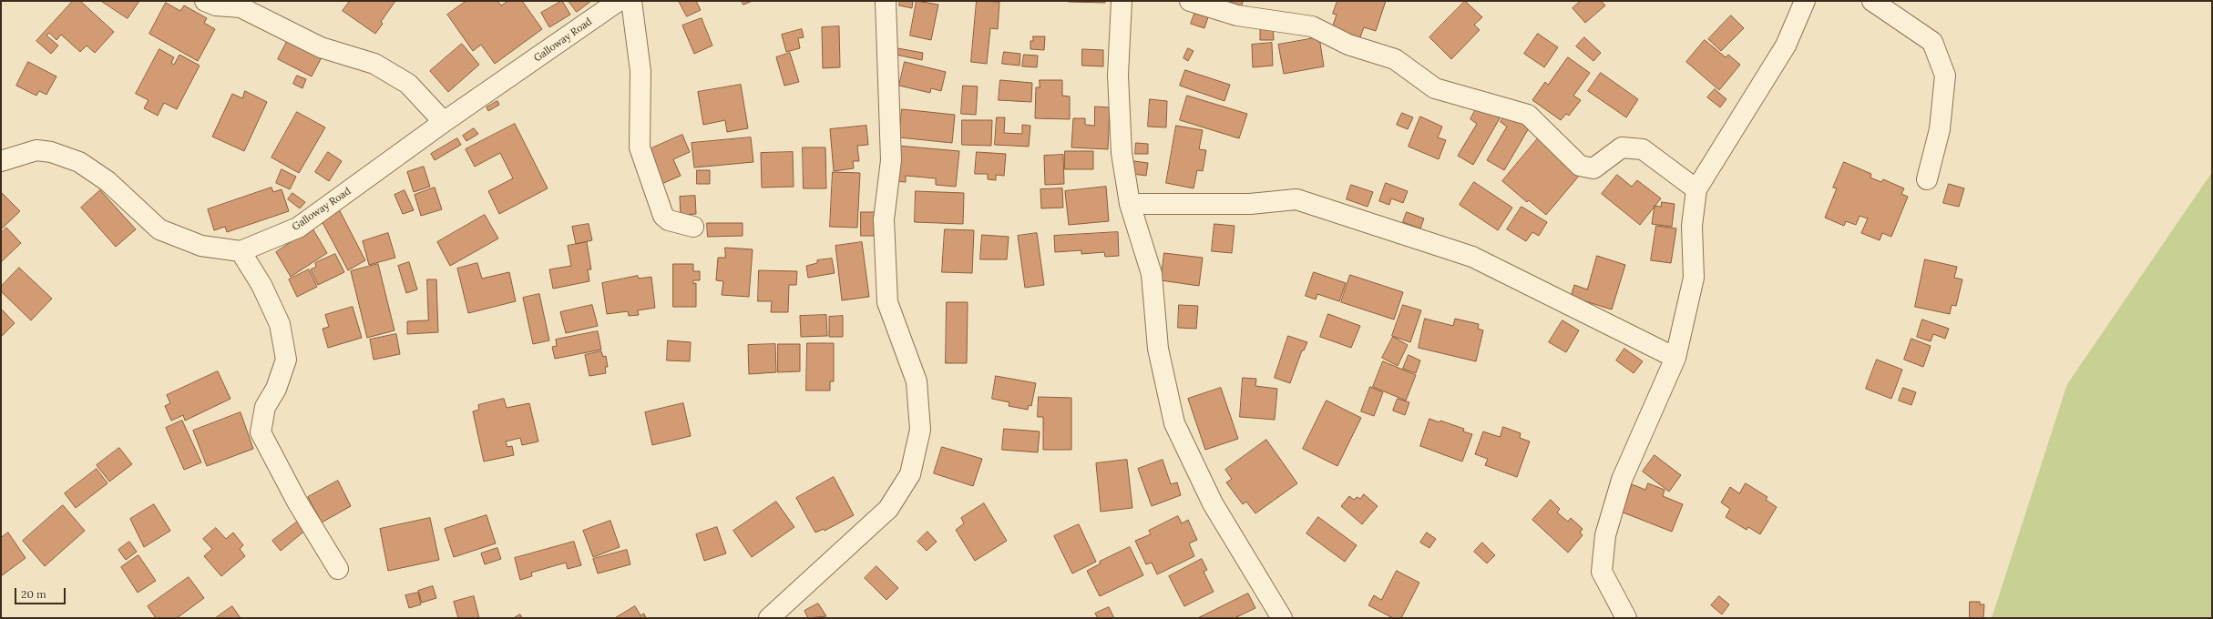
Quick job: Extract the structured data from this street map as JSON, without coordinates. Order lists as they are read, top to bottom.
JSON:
{
  "streets": {
    "street": ["Galloway Road"]
  },
  "scale_bar": "20 m"
}
